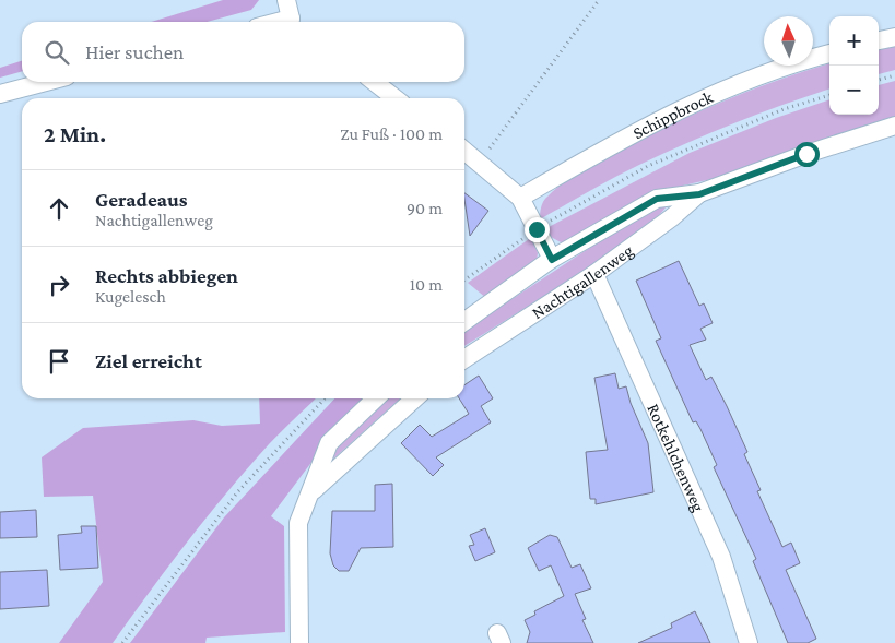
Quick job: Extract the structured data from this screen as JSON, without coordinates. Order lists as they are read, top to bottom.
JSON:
{
  "streets": {
    "street": ["Schippbrock", "Nachtigallenweg", "Rotkehlchenweg"]
  },
  "crossings": [
    ["Nachtigallenweg", "Rotkehlchenweg"]
  ],
  "north": "top",
  "page": {
    "map_buttons": ["+", "−"],
    "search": "Hier suchen",
    "heading": ["2 Min.", "Zu Fuß · 100 m"],
    "list": [
      ["Geradeaus", "Nachtigallenweg", "90 m"],
      ["Rechts abbiegen", "Kugelesch", "10 m"],
      "Ziel erreicht"
    ]
  }
}
